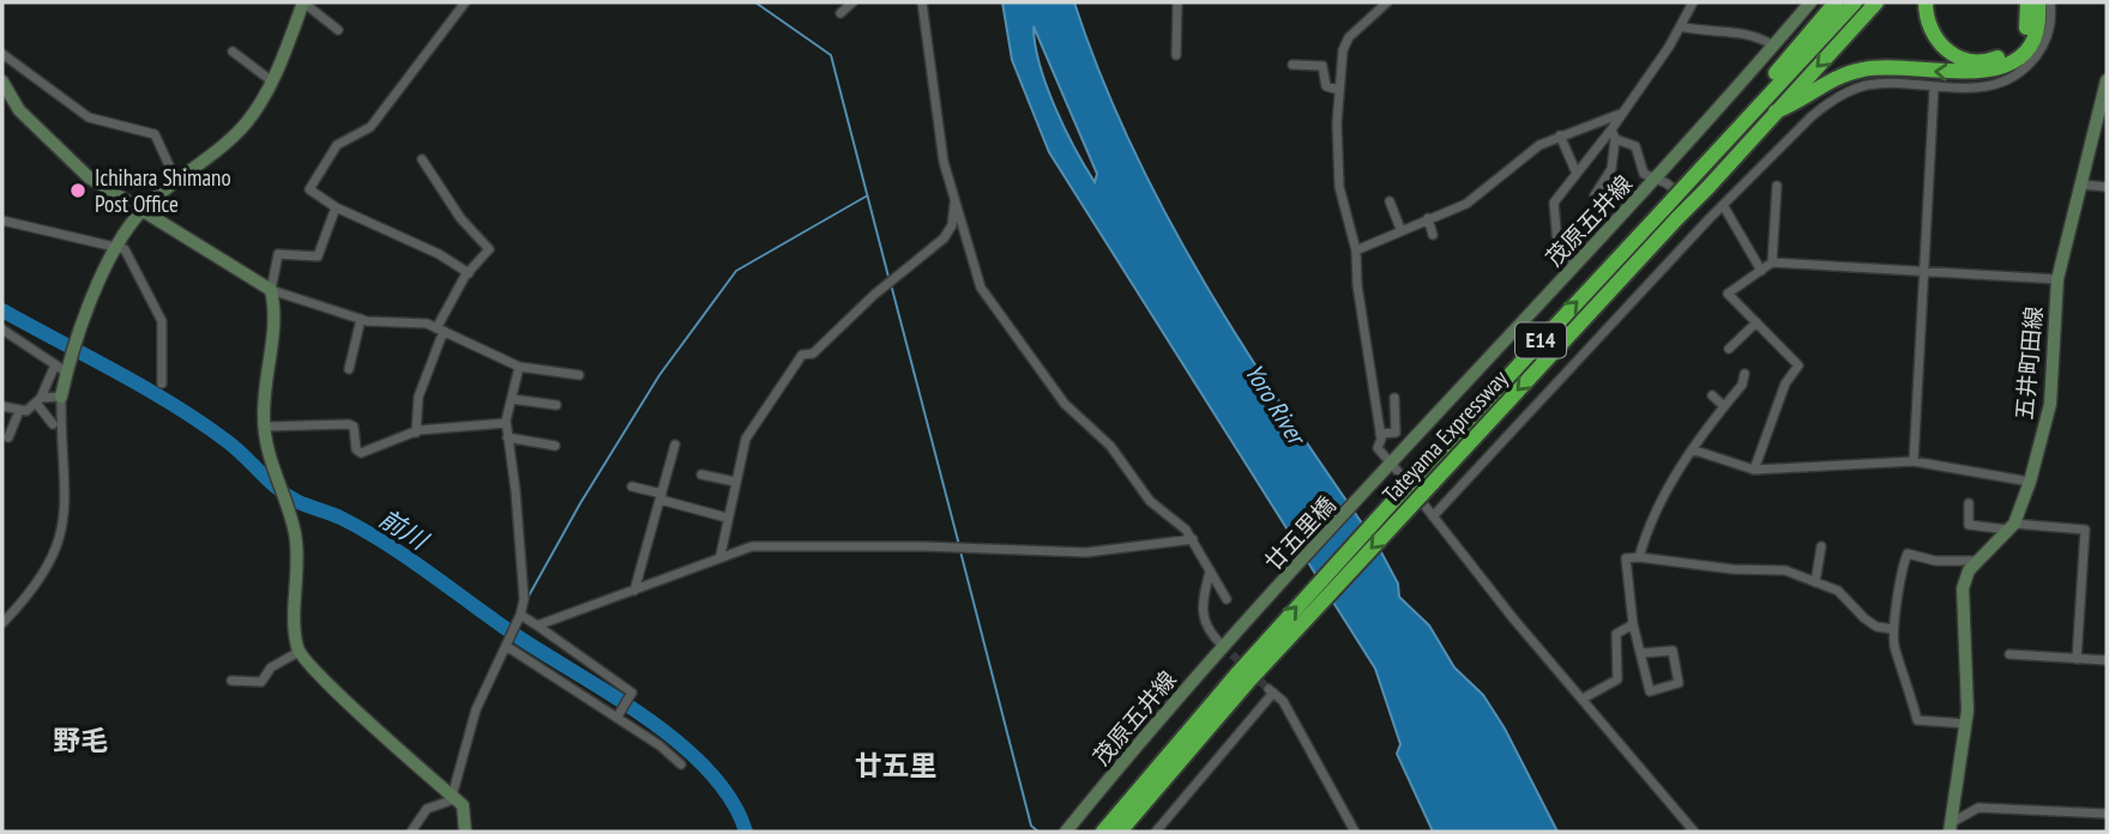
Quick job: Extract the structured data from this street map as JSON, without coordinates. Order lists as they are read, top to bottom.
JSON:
{
  "streets": {
    "highway": ["E14", "Tateyama Expressway"],
    "main road": ["茂原五井線", "五井町田線", "廿五里橋"]
  },
  "crossings": [
    ["茂原五井線", "廿五里橋"]
  ],
  "districts": ["野毛", "廿五里"],
  "water": ["Yoro River", "前川"],
  "places": ["Ichihara Shimano Post Office"]
}
